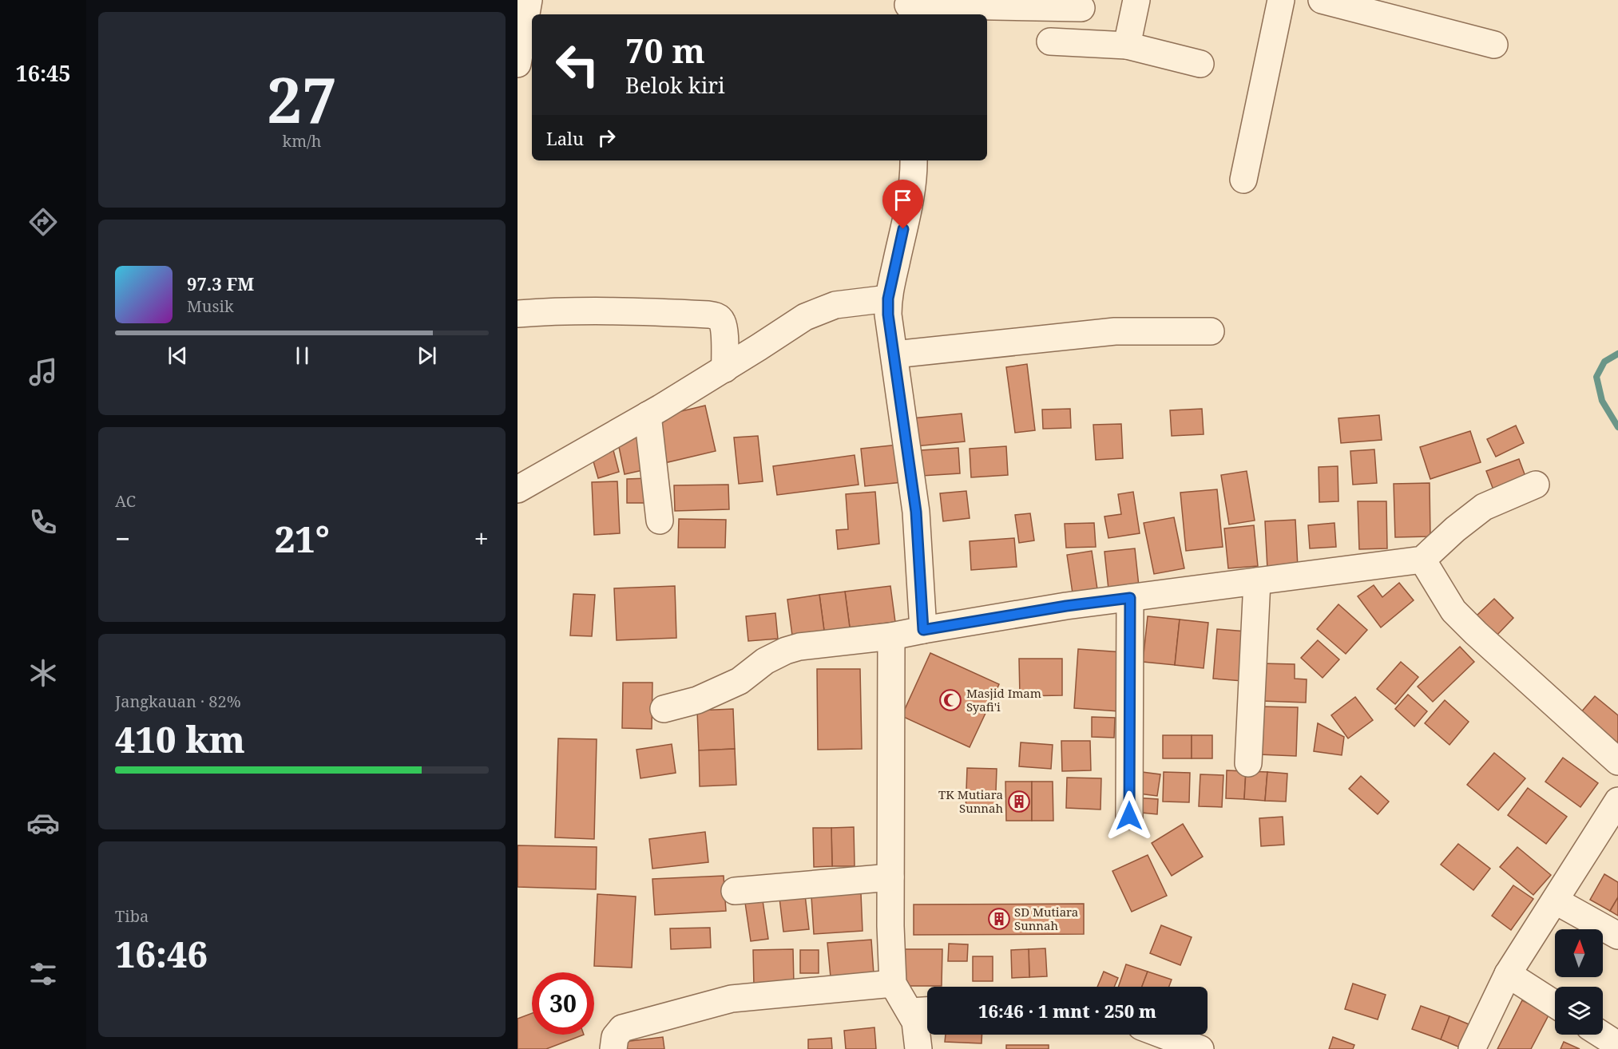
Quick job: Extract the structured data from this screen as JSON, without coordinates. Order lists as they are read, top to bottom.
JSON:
{
  "places": {
    "mosque": ["Masjid Imam Syafi'i"],
    "building": ["TK Mutiara Sunnah", "SD Mutiara Sunnah"]
  },
  "north": "top",
  "page": {
    "tabs": "16:45",
    "tile": [
      ["27", "km/h"],
      "AC",
      ["Jangkauan · 82%", "410 km"],
      ["Tiba", "16:46"]
    ],
    "turn": ["70 m", "Belok kiri"],
    "then": "Lalu",
    "song": ["97.3 FM", "Musik"],
    "heat": ["−", "21°", "+"],
    "limit": "30",
    "trip": "16:46 · 1 mnt · 250 m"
  }
}
